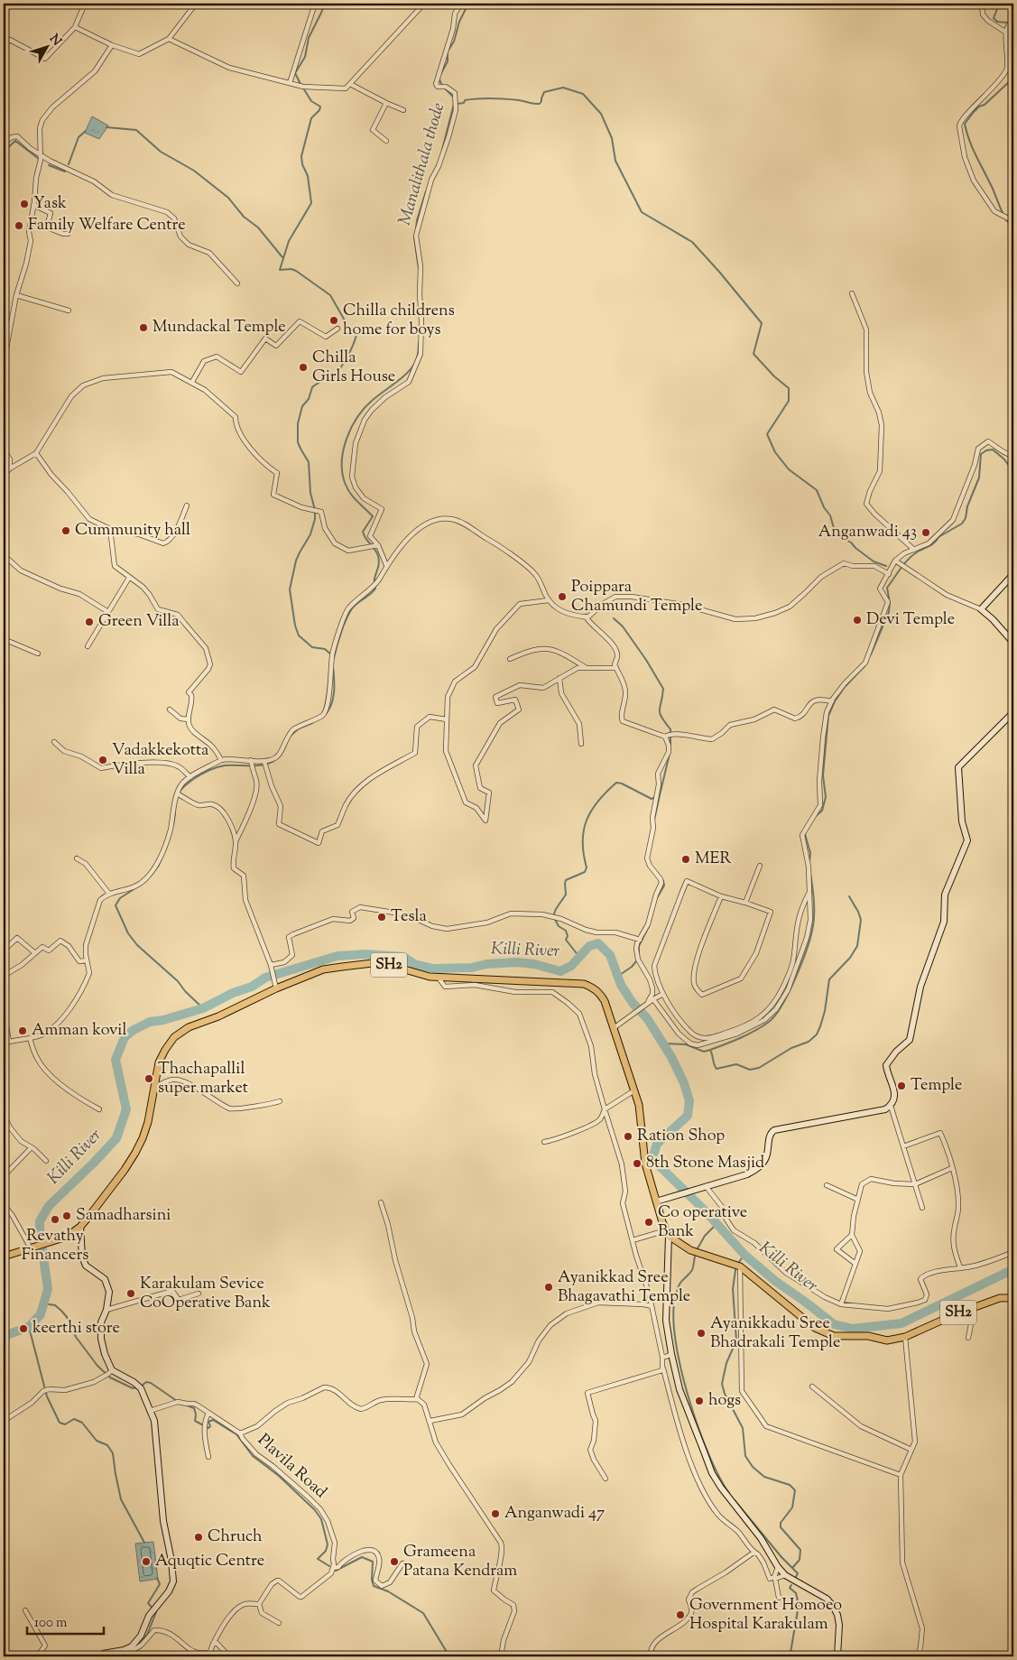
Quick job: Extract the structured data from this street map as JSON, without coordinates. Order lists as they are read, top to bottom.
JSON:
{
  "streets": {
    "main road": ["SH2"],
    "street": ["Plavila Road"]
  },
  "water": ["Manalithala thode", "Killi River"],
  "places": [
    "Yask",
    "Family Welfare Centre",
    "Chilla childrens home for boys",
    "Mundackal Temple",
    "Chilla Girls House",
    "Cummunity hall",
    "Anganwadi 43",
    "Poippara Chamundi Temple",
    "Devi Temple",
    "Green Villa",
    "Vadakkekotta Villa",
    "MER",
    "Tesla",
    "Amman kovil",
    "Thachapallil super market",
    "Temple",
    "Ration Shop",
    "8th Stone Masjid",
    "Samadharsini",
    "Revathy Financers",
    "Co operative Bank",
    "Ayanikkad Sree Bhagavathi Temple",
    "Karakulam Sevice CoOperative Bank",
    "keerthi store",
    "Ayanikkadu Sree Bhadrakali Temple",
    "hogs",
    "Anganwadi 47",
    "Chruch",
    "Aquqtic Centre",
    "Grameena Patana Kendram",
    "Government Homoeo Hospital Karakulam"
  ],
  "scale_bar": "100 m",
  "north": "top right"
}
